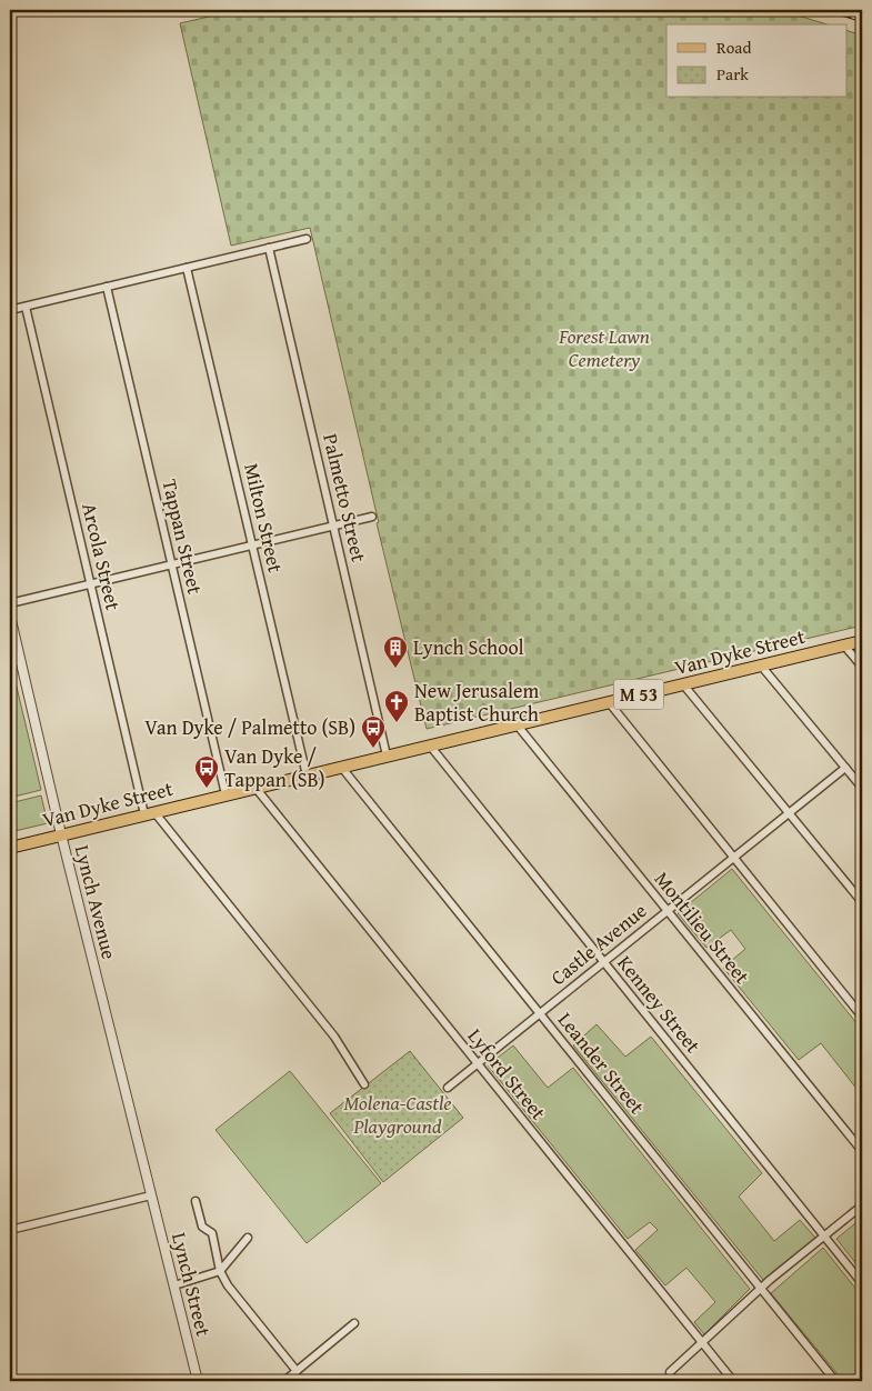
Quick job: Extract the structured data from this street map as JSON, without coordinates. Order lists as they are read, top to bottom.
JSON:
{
  "streets": {
    "main road": ["Van Dyke Street", "M 53"],
    "street": [
      "Palmetto Street",
      "Milton Street",
      "Tappan Street",
      "Arcola Street",
      "Lynch Avenue",
      "Montilieu Street",
      "Castle Avenue",
      "Kenney Street",
      "Leander Street",
      "Lyford Street",
      "Lynch Street"
    ]
  },
  "crossings": [
    ["Palmetto Street", "Van Dyke Street"],
    ["Milton Street", "Van Dyke Street"],
    ["Tappan Street", "Van Dyke Street"],
    ["Arcola Street", "Van Dyke Street"],
    ["Van Dyke Street", "Lynch Avenue"],
    ["Van Dyke Street", "Montilieu Street"],
    ["Van Dyke Street", "Kenney Street"],
    ["Van Dyke Street", "Leander Street"],
    ["Van Dyke Street", "Lyford Street"],
    ["Lynch Avenue", "Lynch Street"],
    ["Montilieu Street", "Castle Avenue"],
    ["Castle Avenue", "Kenney Street"],
    ["Castle Avenue", "Leander Street"],
    ["Castle Avenue", "Lyford Street"]
  ],
  "parks": ["Forest Lawn Cemetery", "Molena-Castle Playground"],
  "places": {
    "building": ["Lynch School"],
    "church": ["New Jerusalem Baptist Church"],
    "bus stop": ["Van Dyke / Palmetto (SB)", "Van Dyke / Tappan (SB)"]
  },
  "legend": ["Road", "Park"]
}
